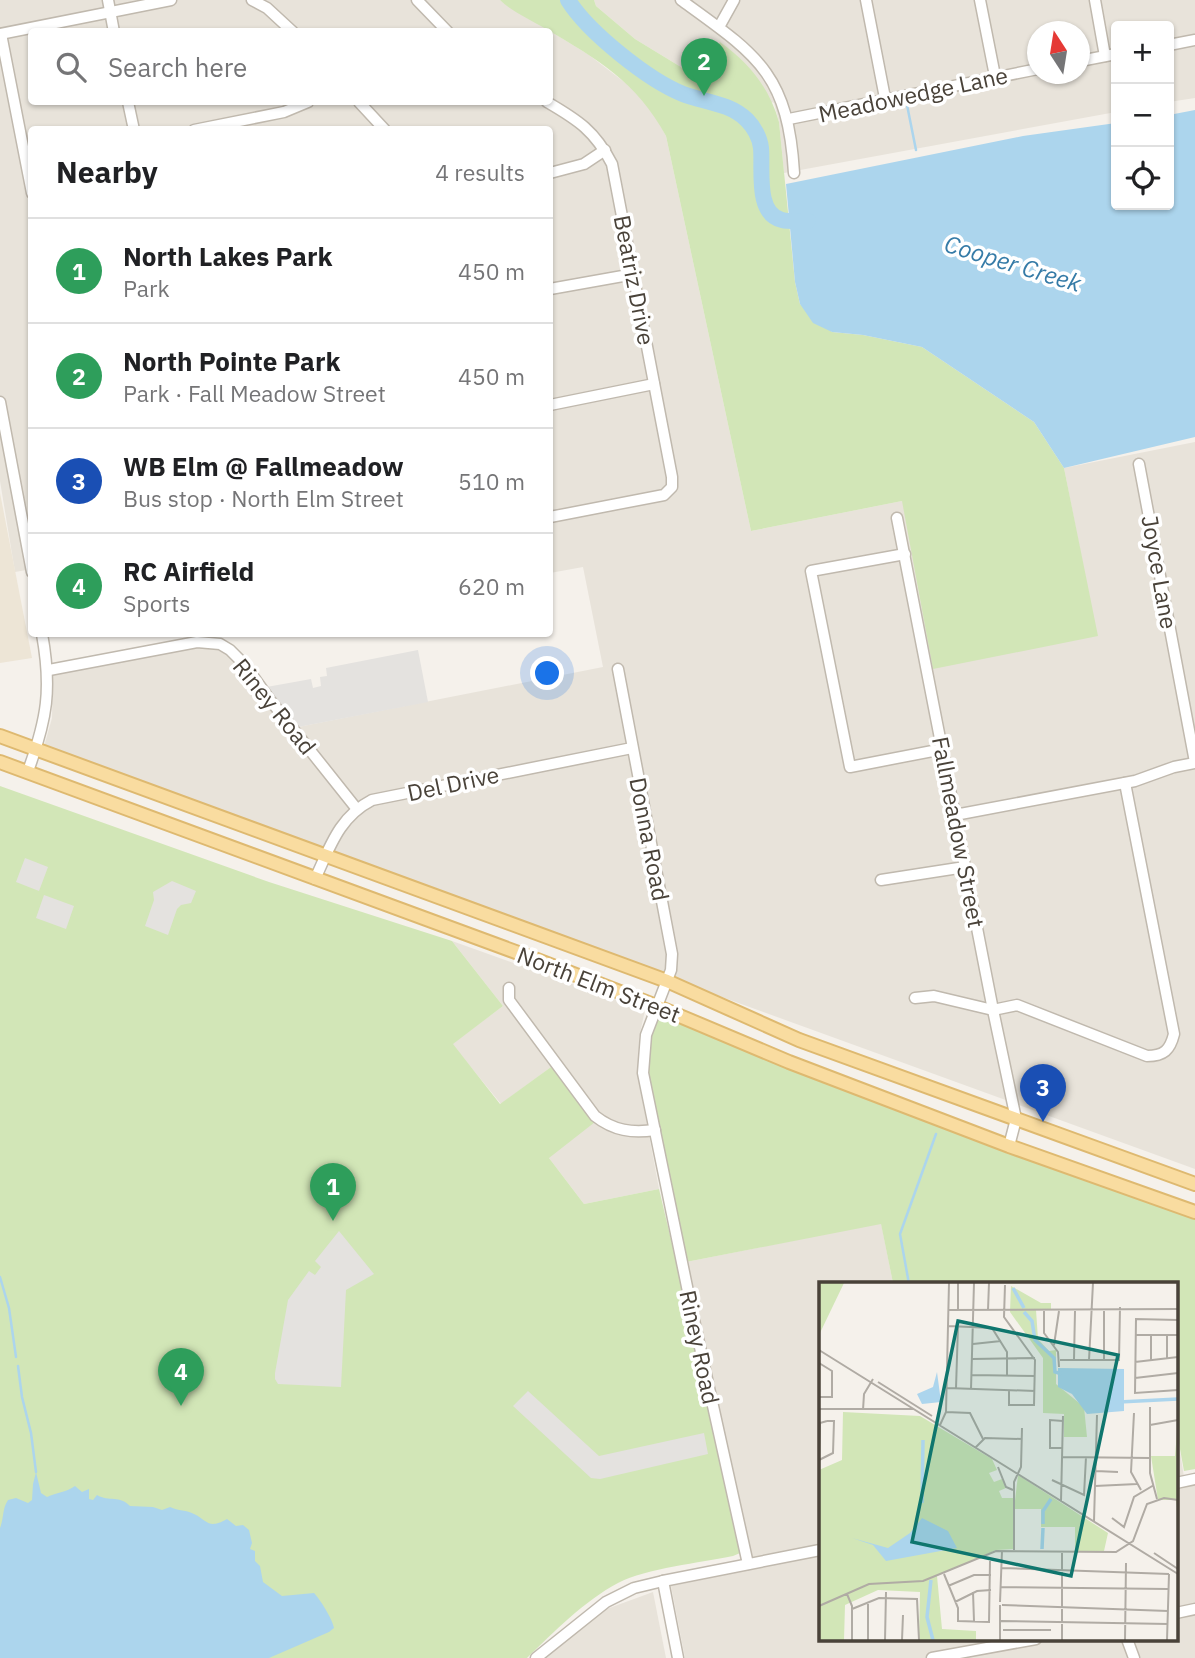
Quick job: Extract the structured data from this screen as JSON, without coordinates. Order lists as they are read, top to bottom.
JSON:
{
  "streets": {
    "main road": ["North Elm Street"],
    "street": [
      "Meadowedge Lane",
      "Beatriz Drive",
      "Joyce Lane",
      "Riney Road",
      "Del Drive",
      "Fallmeadow Street",
      "Donna Road"
    ]
  },
  "crossings": [
    ["Riney Road", "Del Drive"],
    ["Riney Road", "Donna Road"],
    ["Riney Road", "North Elm Street"],
    ["Del Drive", "Donna Road"],
    ["Fallmeadow Street", "North Elm Street"],
    ["Donna Road", "North Elm Street"]
  ],
  "water": ["Cooper Creek"],
  "north": "top",
  "page": {
    "map_buttons": ["+", "−"],
    "search": "Search here",
    "pins": [
      "2",
      "3",
      "1",
      "4"
    ],
    "heading": ["Nearby", "4 results"],
    "list": [
      {
        "mark": "1",
        "name": "North Lakes Park",
        "note": "Park",
        "value": "450 m"
      },
      {
        "mark": "2",
        "name": "North Pointe Park",
        "note": "Park · Fall Meadow Street",
        "value": "450 m"
      },
      {
        "mark": "3",
        "name": "WB Elm @ Fallmeadow",
        "note": "Bus stop · North Elm Street",
        "value": "510 m"
      },
      {
        "mark": "4",
        "name": "RC Airfield",
        "note": "Sports",
        "value": "620 m"
      }
    ]
  }
}
